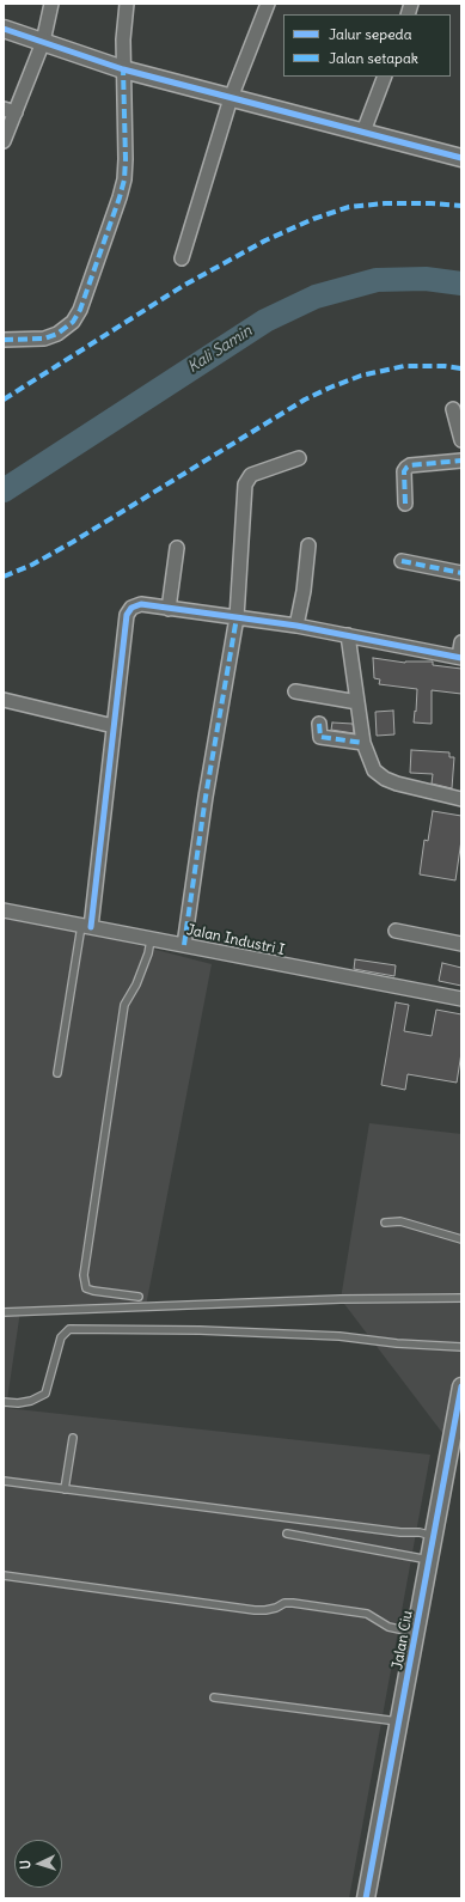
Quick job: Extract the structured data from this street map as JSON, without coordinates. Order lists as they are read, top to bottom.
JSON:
{
  "streets": {
    "street": ["Jalan Industri I", "Jalan Ciu"]
  },
  "water": ["Kali Samin"],
  "legend": ["Jalur sepeda", "Jalan setapak"],
  "north": "left"
}
